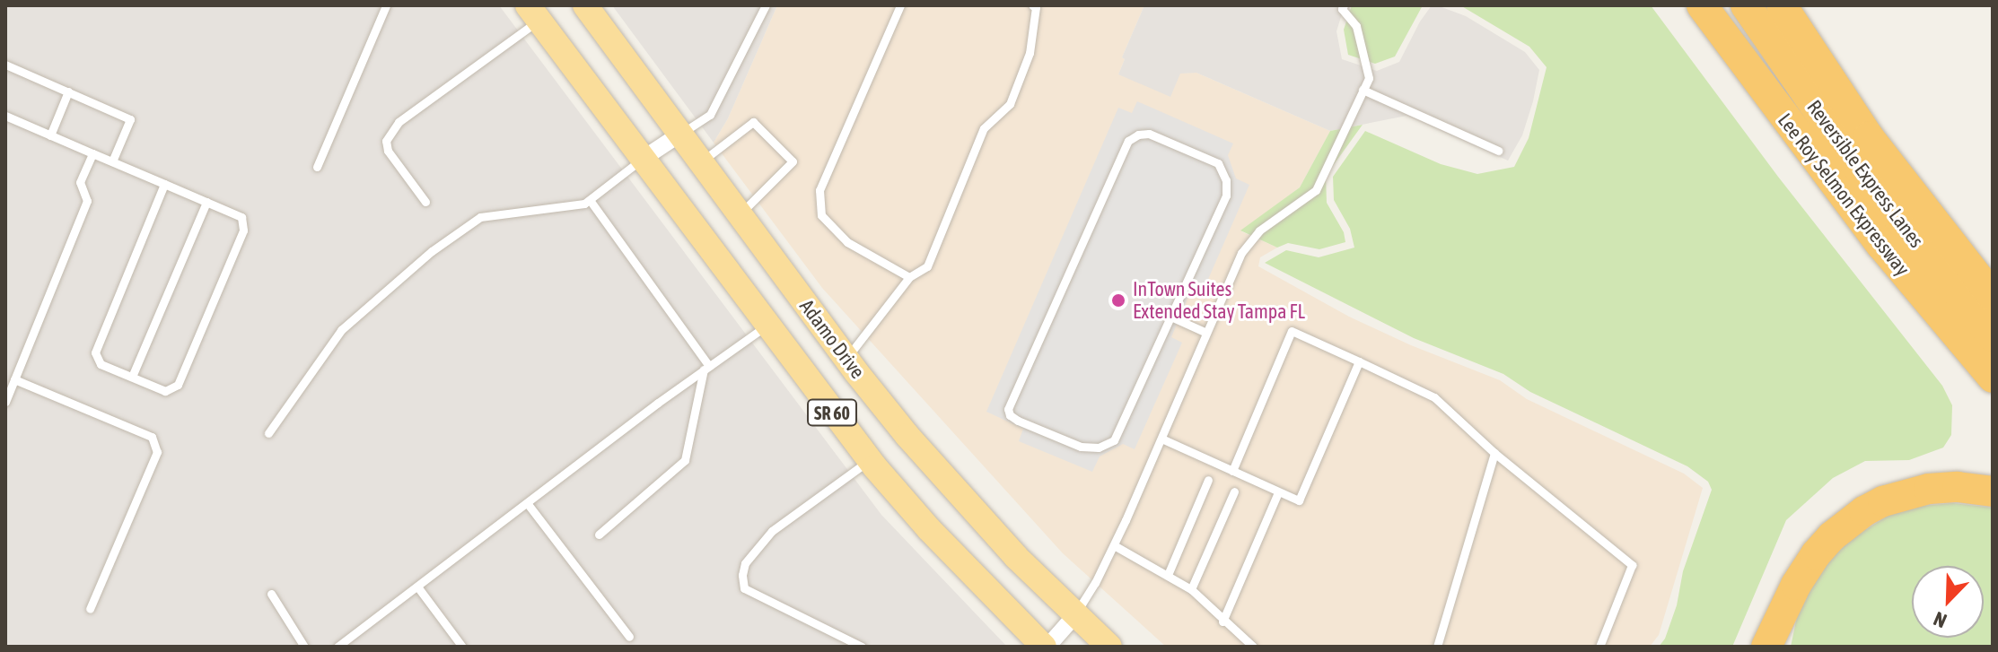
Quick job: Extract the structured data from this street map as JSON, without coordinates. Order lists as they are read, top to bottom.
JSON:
{
  "streets": {
    "highway": ["Reversible Express Lanes", "Lee Roy Selmon Expressway"],
    "main road": ["Adamo Drive", "SR 60"]
  },
  "places": ["InTown Suites Extended Stay Tampa FL"],
  "north": "bottom left"
}
